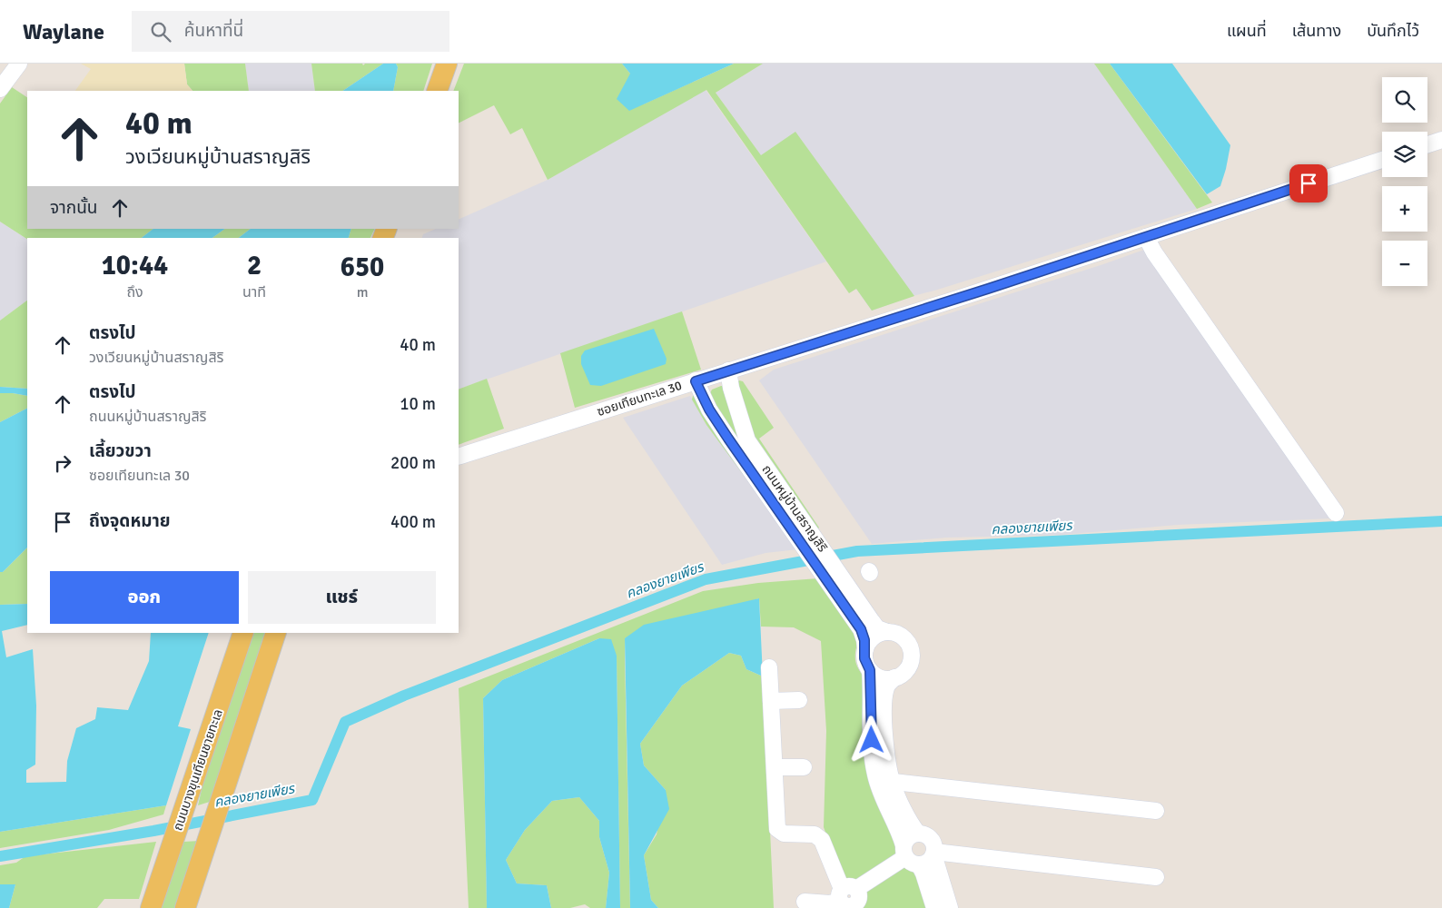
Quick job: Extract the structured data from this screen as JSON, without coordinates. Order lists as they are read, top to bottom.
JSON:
{
  "streets": {
    "main road": ["ถนนบางขุนเทียนชายทะเล"],
    "street": ["ซอยเทียนทะเล 30", "ถนนหมู่บ้านสราญสิริ"]
  },
  "crossings": [
    ["ซอยเทียนทะเล 30", "ถนนหมู่บ้านสราญสิริ"]
  ],
  "water": ["คลองยายเพียร"],
  "page": {
    "header": "Waylane",
    "search": "ค้นหาที่นี่",
    "nav": ["แผนที่", "เส้นทาง", "บันทึกไว้"],
    "map_buttons": ["+", "−"],
    "turn": ["40 m", "วงเวียนหมู่บ้านสราญสิริ"],
    "then": "จากนั้น",
    "eta": [
      "10:44",
      "ถึง",
      "2",
      "นาที",
      "650",
      "m"
    ],
    "list": [
      {
        "name": "ตรงไป",
        "note": "วงเวียนหมู่บ้านสราญสิริ",
        "value": "40 m"
      },
      {
        "name": "ตรงไป",
        "note": "ถนนหมู่บ้านสราญสิริ",
        "value": "10 m"
      },
      {
        "name": "เลี้ยวขวา",
        "note": "ซอยเทียนทะเล 30",
        "value": "200 m"
      },
      {
        "name": "ถึงจุดหมาย",
        "value": "400 m"
      }
    ],
    "buttons": ["ออก", "แชร์"]
  }
}
